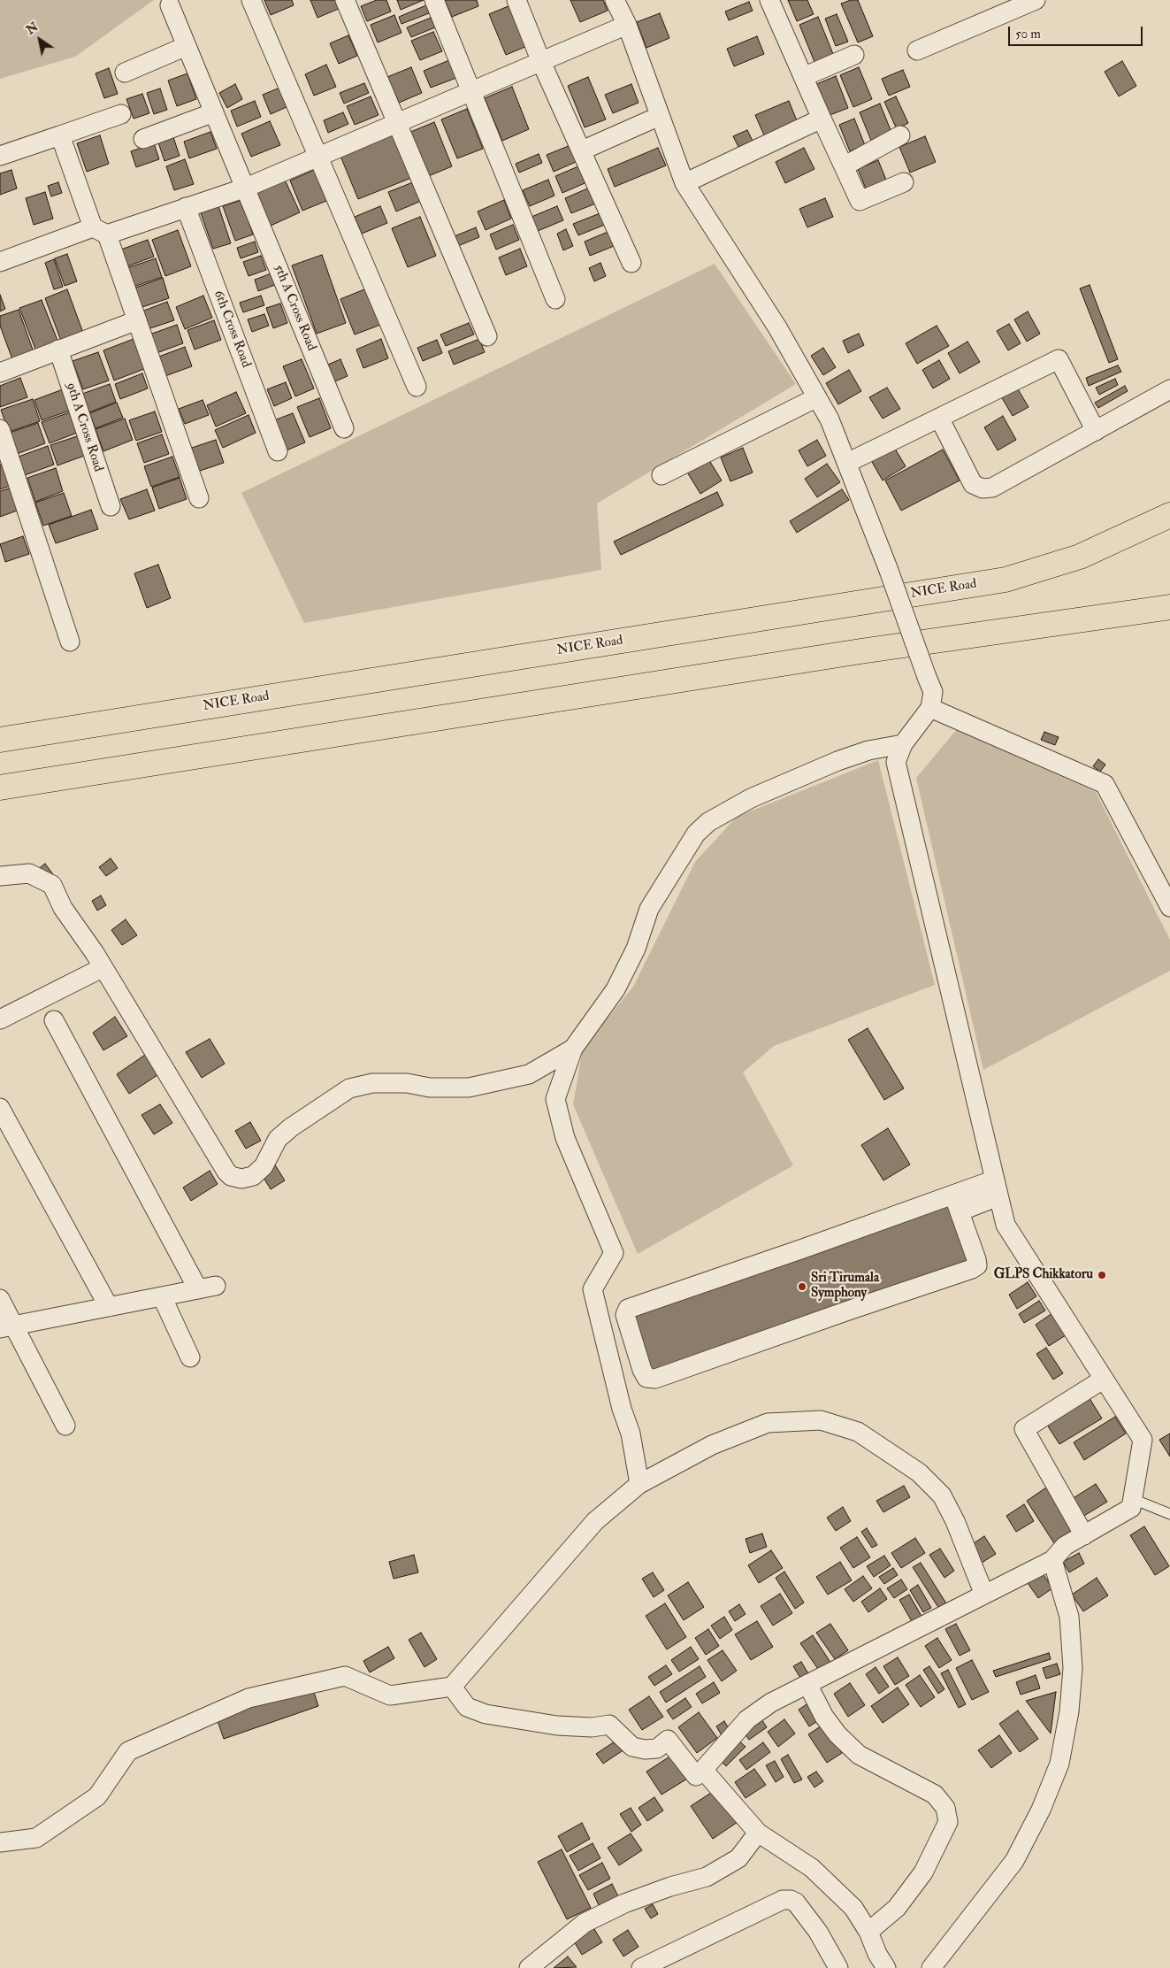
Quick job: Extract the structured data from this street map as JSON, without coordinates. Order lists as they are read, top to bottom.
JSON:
{
  "streets": {
    "highway": ["NICE Road"],
    "street": ["5th A Cross Road", "6th Cross Road", "9th A Cross Road"]
  },
  "places": ["GLPS Chikkatoru", "Sri Tirumala Symphony"],
  "scale_bar": "50 m",
  "north": "top left"
}
